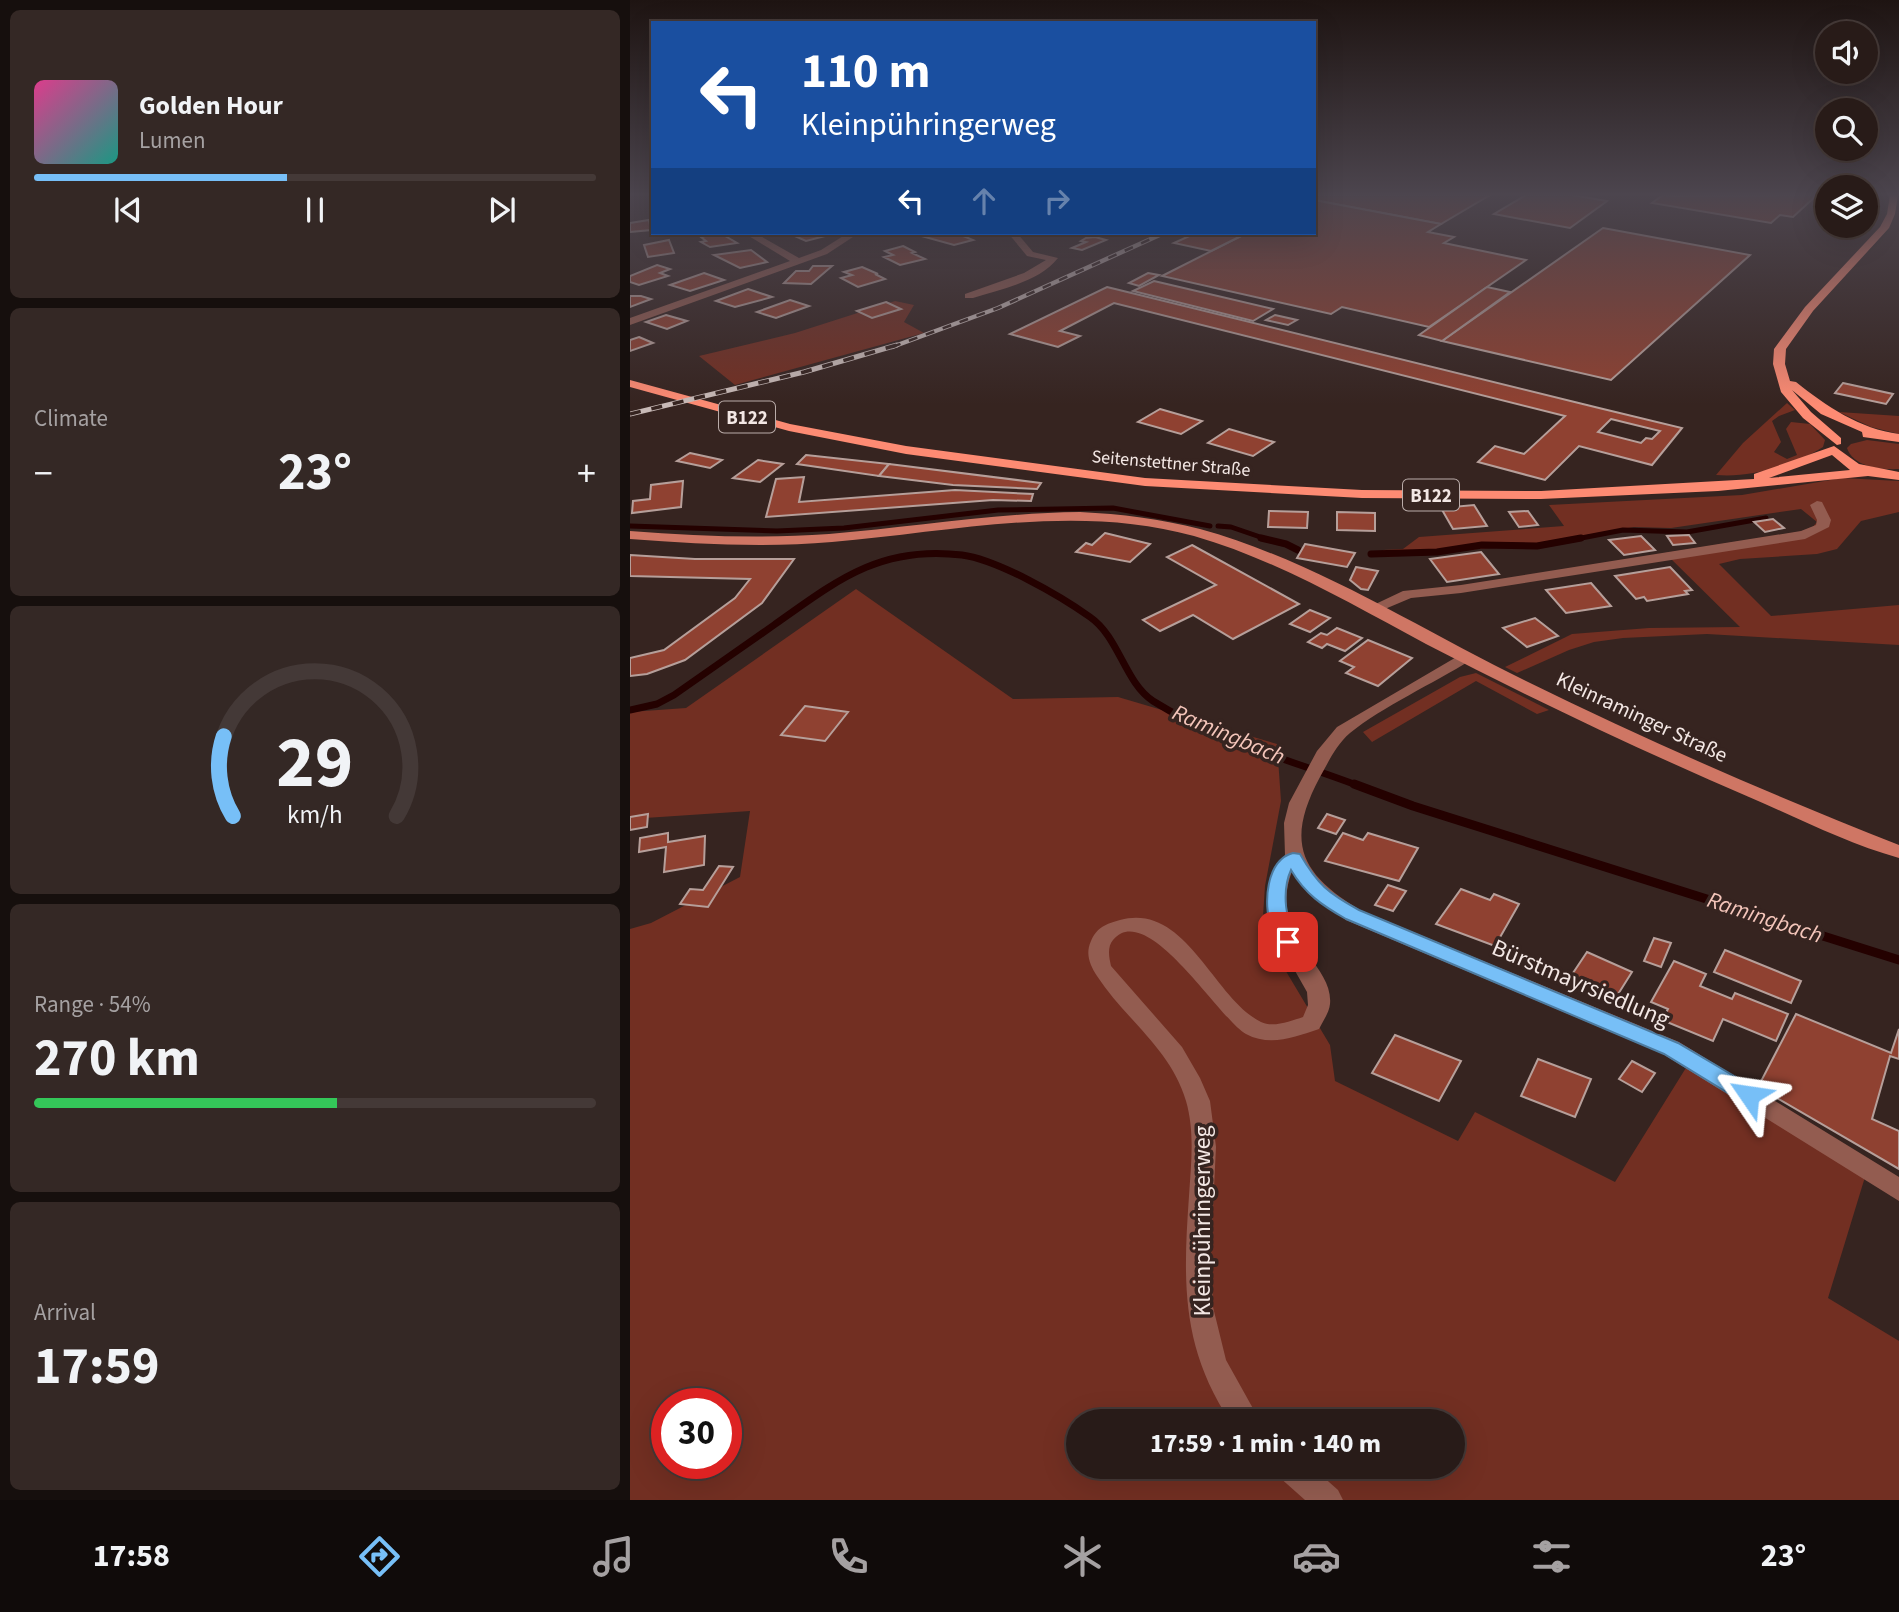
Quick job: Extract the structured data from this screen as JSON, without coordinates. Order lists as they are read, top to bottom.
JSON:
{
  "streets": {
    "main road": ["B122", "Seitenstettner Straße", "Kleinraminger Straße"],
    "street": ["Bürstmayrsiedlung", "Kleinpühringerweg"]
  },
  "crossings": [
    ["B122", "Seitenstettner Straße"],
    ["Bürstmayrsiedlung", "Kleinpühringerweg"]
  ],
  "water": ["Ramingbach"],
  "page": {
    "turn": ["110 m", "Kleinpühringerweg"],
    "song": ["Golden Hour", "Lumen"],
    "tile": [
      "Climate",
      ["Range · 54%", "270 km"],
      ["Arrival", "17:59"]
    ],
    "heat": ["−", "23°", "+"],
    "limit": "30",
    "trip": "17:59 · 1 min · 140 m",
    "tabs": ["17:58", "23°"],
    "gauge": ["29", "km/h"]
  }
}
